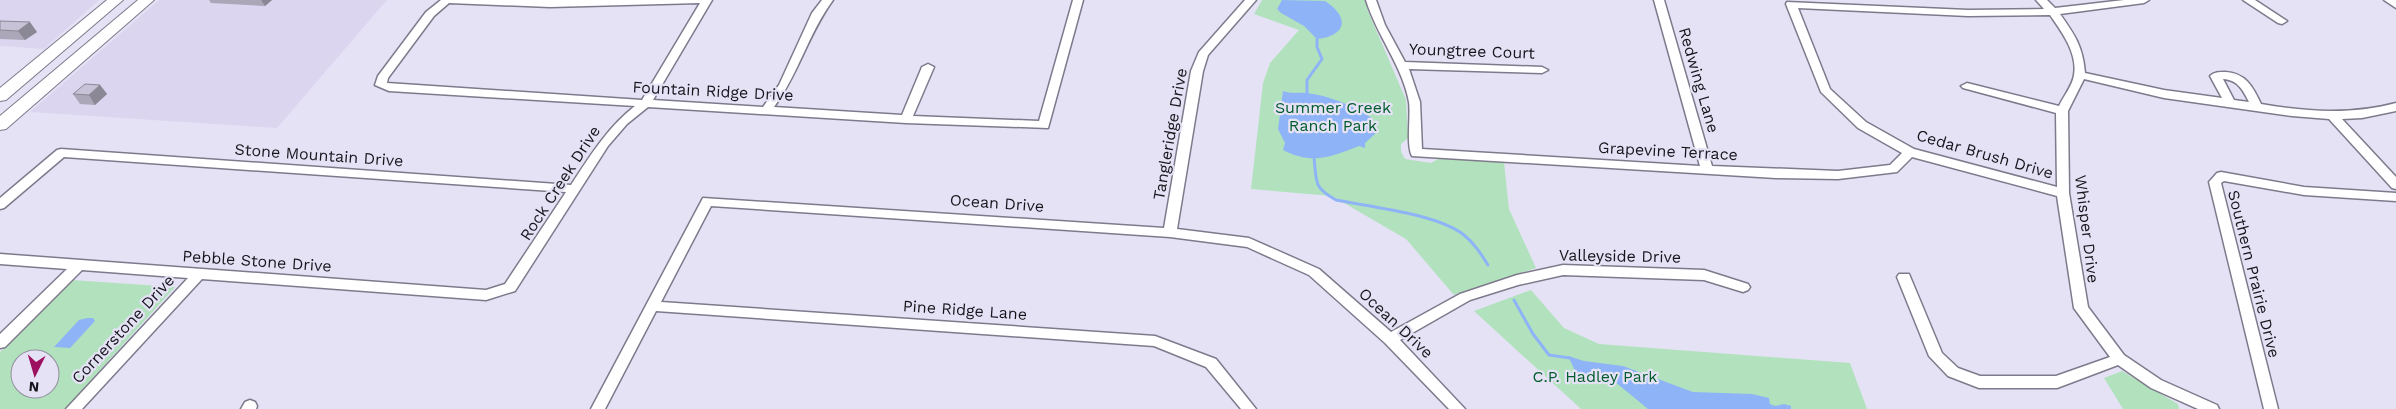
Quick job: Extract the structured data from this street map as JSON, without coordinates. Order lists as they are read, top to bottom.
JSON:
{
  "streets": {
    "street": [
      "Youngtree Court",
      "Redwing Lane",
      "Fountain Ridge Drive",
      "Tangleridge Drive",
      "Grapevine Terrace",
      "Cedar Brush Drive",
      "Stone Mountain Drive",
      "Rock Creek Drive",
      "Ocean Drive",
      "Whisper Drive",
      "Valleyside Drive",
      "Pebble Stone Drive",
      "Southern Prairie Drive",
      "Pine Ridge Lane",
      "Cornerstone Drive"
    ]
  },
  "crossings": [
    ["Youngtree Court", "Grapevine Terrace"],
    ["Redwing Lane", "Grapevine Terrace"],
    ["Fountain Ridge Drive", "Rock Creek Drive"],
    ["Tangleridge Drive", "Ocean Drive"],
    ["Grapevine Terrace", "Cedar Brush Drive"],
    ["Cedar Brush Drive", "Whisper Drive"],
    ["Stone Mountain Drive", "Rock Creek Drive"],
    ["Rock Creek Drive", "Pebble Stone Drive"],
    ["Ocean Drive", "Valleyside Drive"],
    ["Ocean Drive", "Pine Ridge Lane"],
    ["Pebble Stone Drive", "Cornerstone Drive"]
  ],
  "parks": ["Summer Creek Ranch Park", "C.P. Hadley Park"],
  "north": "bottom"
}
